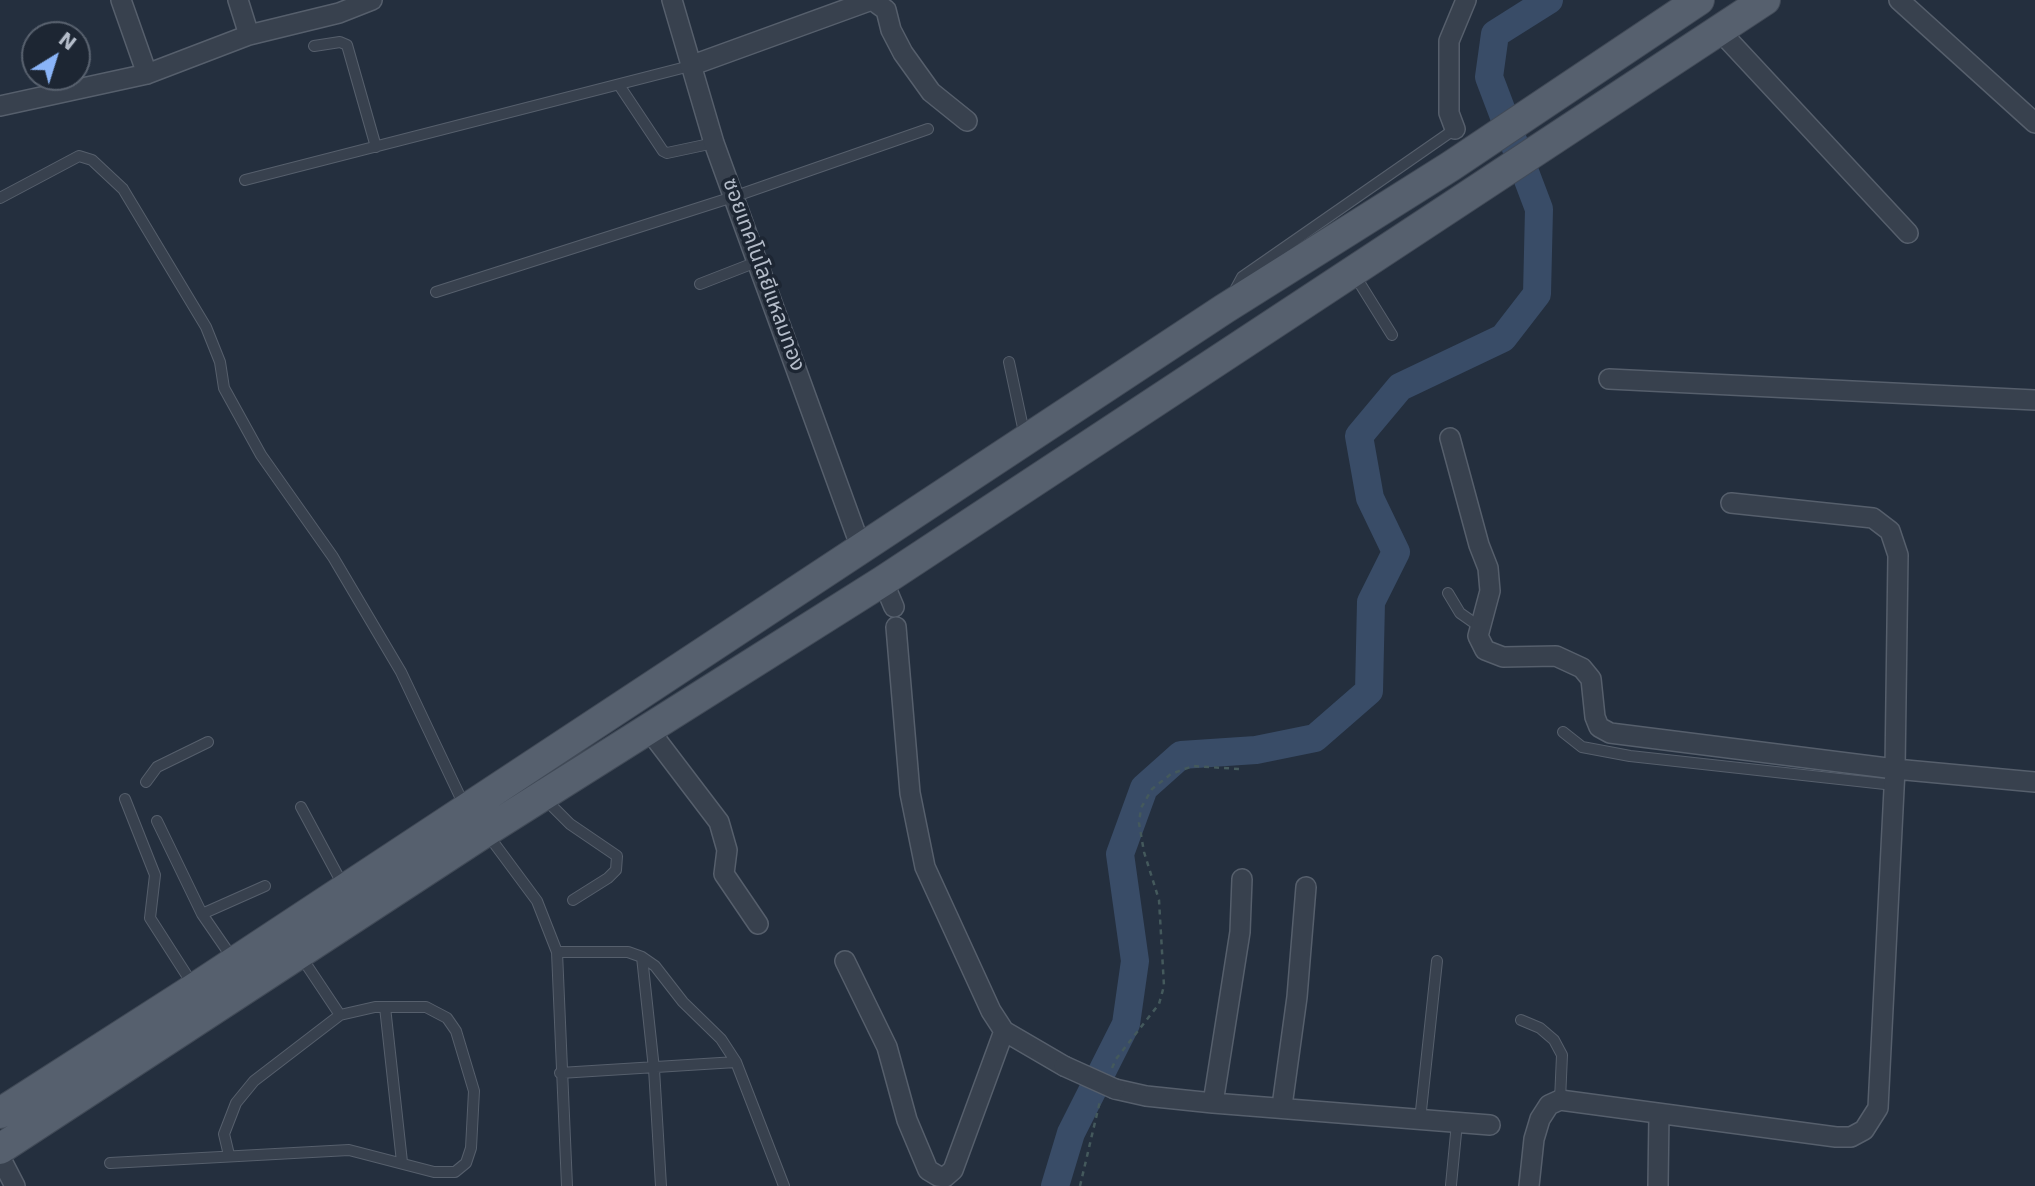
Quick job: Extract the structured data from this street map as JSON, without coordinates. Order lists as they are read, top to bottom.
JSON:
{
  "streets": {
    "street": ["ซอยเทคโนโลยีแหลมทอง"]
  },
  "north": "top right"
}
